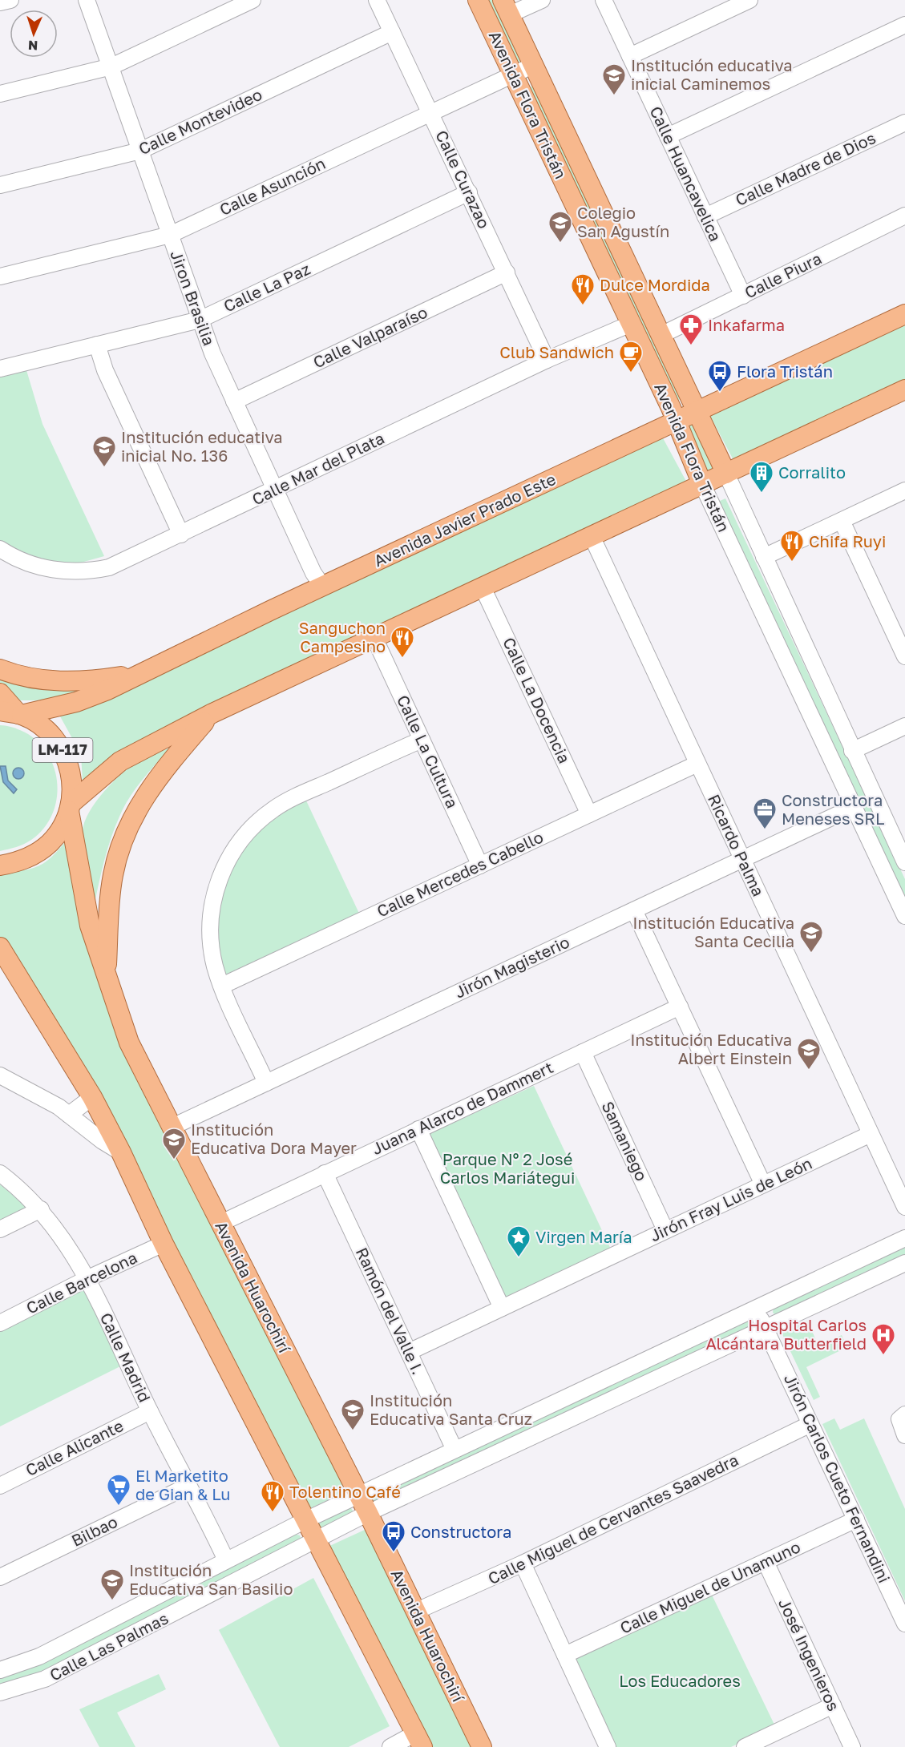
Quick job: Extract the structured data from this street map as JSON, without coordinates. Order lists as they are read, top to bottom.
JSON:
{
  "streets": {
    "main road": [
      "Avenida Flora Tristán",
      "Avenida Javier Prado Este",
      "LM-117",
      "Avenida Huarochirí"
    ],
    "street": [
      "Calle Montevideo",
      "Calle Madre de Dios",
      "Calle Huancavelica",
      "Calle Curazao",
      "Calle Asunción",
      "Calle Piura",
      "Calle La Paz",
      "Jiron Brasilia",
      "Calle Valparaíso",
      "Calle Mar del Plata",
      "Calle La Docencia",
      "Calle La Cultura",
      "Ricardo Palma",
      "Calle Mercedes Cabello",
      "Jirón Magisterio",
      "Juana Alarco de Dammert",
      "Samaniego",
      "Jirón Fray Luis de León",
      "Calle Barcelona",
      "Ramón del Valle I.",
      "Calle Madrid",
      "Calle Alicante",
      "Jirón Carlos Cueto Fernandini",
      "Calle Miguel de Cervantes Saavedra",
      "Bilbao",
      "Calle Miguel de Unamuno",
      "Calle Las Palmas",
      "José Ingenieros"
    ]
  },
  "crossings": [
    ["Avenida Flora Tristán", "Calle Asunción"],
    ["Avenida Flora Tristán", "Calle Piura"],
    ["Avenida Flora Tristán", "Calle Mar del Plata"],
    ["Avenida Flora Tristán", "Avenida Javier Prado Este"],
    ["Avenida Flora Tristán", "Jirón Magisterio"],
    ["Calle Montevideo", "Calle Curazao"],
    ["Calle Montevideo", "Jiron Brasilia"],
    ["Calle Madre de Dios", "Calle Huancavelica"],
    ["Calle Huancavelica", "Calle Piura"],
    ["Calle Curazao", "Calle Asunción"],
    ["Calle Curazao", "Calle La Paz"],
    ["Calle Curazao", "Calle Valparaíso"],
    ["Calle Curazao", "Calle Mar del Plata"],
    ["Calle Asunción", "Jiron Brasilia"],
    ["Calle La Paz", "Jiron Brasilia"],
    ["Jiron Brasilia", "Calle Valparaíso"],
    ["Jiron Brasilia", "Calle Mar del Plata"],
    ["Jiron Brasilia", "Avenida Javier Prado Este"],
    ["Avenida Javier Prado Este", "LM-117"],
    ["Calle La Docencia", "Calle Mercedes Cabello"],
    ["LM-117", "Avenida Huarochirí"],
    ["Calle La Cultura", "Calle Mercedes Cabello"],
    ["Ricardo Palma", "Calle Mercedes Cabello"],
    ["Ricardo Palma", "Jirón Magisterio"],
    ["Ricardo Palma", "Jirón Fray Luis de León"],
    ["Jirón Magisterio", "Avenida Huarochirí"],
    ["Juana Alarco de Dammert", "Samaniego"],
    ["Juana Alarco de Dammert", "Avenida Huarochirí"],
    ["Juana Alarco de Dammert", "Ramón del Valle I."],
    ["Samaniego", "Jirón Fray Luis de León"],
    ["Jirón Fray Luis de León", "Ramón del Valle I."],
    ["Calle Barcelona", "Calle Madrid"],
    ["Avenida Huarochirí", "Calle Miguel de Cervantes Saavedra"],
    ["Avenida Huarochirí", "Calle Las Palmas"],
    ["Ramón del Valle I.", "Calle Las Palmas"],
    ["Calle Madrid", "Calle Alicante"],
    ["Calle Madrid", "Bilbao"],
    ["Calle Madrid", "Calle Las Palmas"],
    ["Jirón Carlos Cueto Fernandini", "Calle Miguel de Cervantes Saavedra"],
    ["Jirón Carlos Cueto Fernandini", "Calle Miguel de Unamuno"],
    ["Jirón Carlos Cueto Fernandini", "Calle Las Palmas"],
    ["Calle Miguel de Unamuno", "José Ingenieros"]
  ],
  "parks": ["Parque Nº 2 José Carlos Mariátegui", "Los Educadores"],
  "places": {
    "school or university": [
      "Institución educativa inicial Caminemos",
      "Colegio San Agustín",
      "Institución educativa inicial No. 136",
      "Institución Educativa Santa Cecilia",
      "Institución Educativa Albert Einstein",
      "Institución Educativa Dora Mayer",
      "Institución Educativa Santa Cruz",
      "Institución Educativa San Basilio"
    ],
    "restaurant": [
      "Dulce Mordida",
      "Chifa Ruyi",
      "Sanguchon Campesino",
      "Tolentino Café"
    ],
    "pharmacy": ["Inkafarma"],
    "cafe": ["Club Sandwich"],
    "bus stop": ["Flora Tristán", "Constructora"],
    "building": ["Corralito"],
    "office": ["Constructora Meneses SRL"],
    "place": ["Virgen María"],
    "hospital": ["Hospital Carlos Alcántara Butterfield"],
    "supermarket": ["El Marketito de Gian & Lu"]
  },
  "north": "bottom"
}
